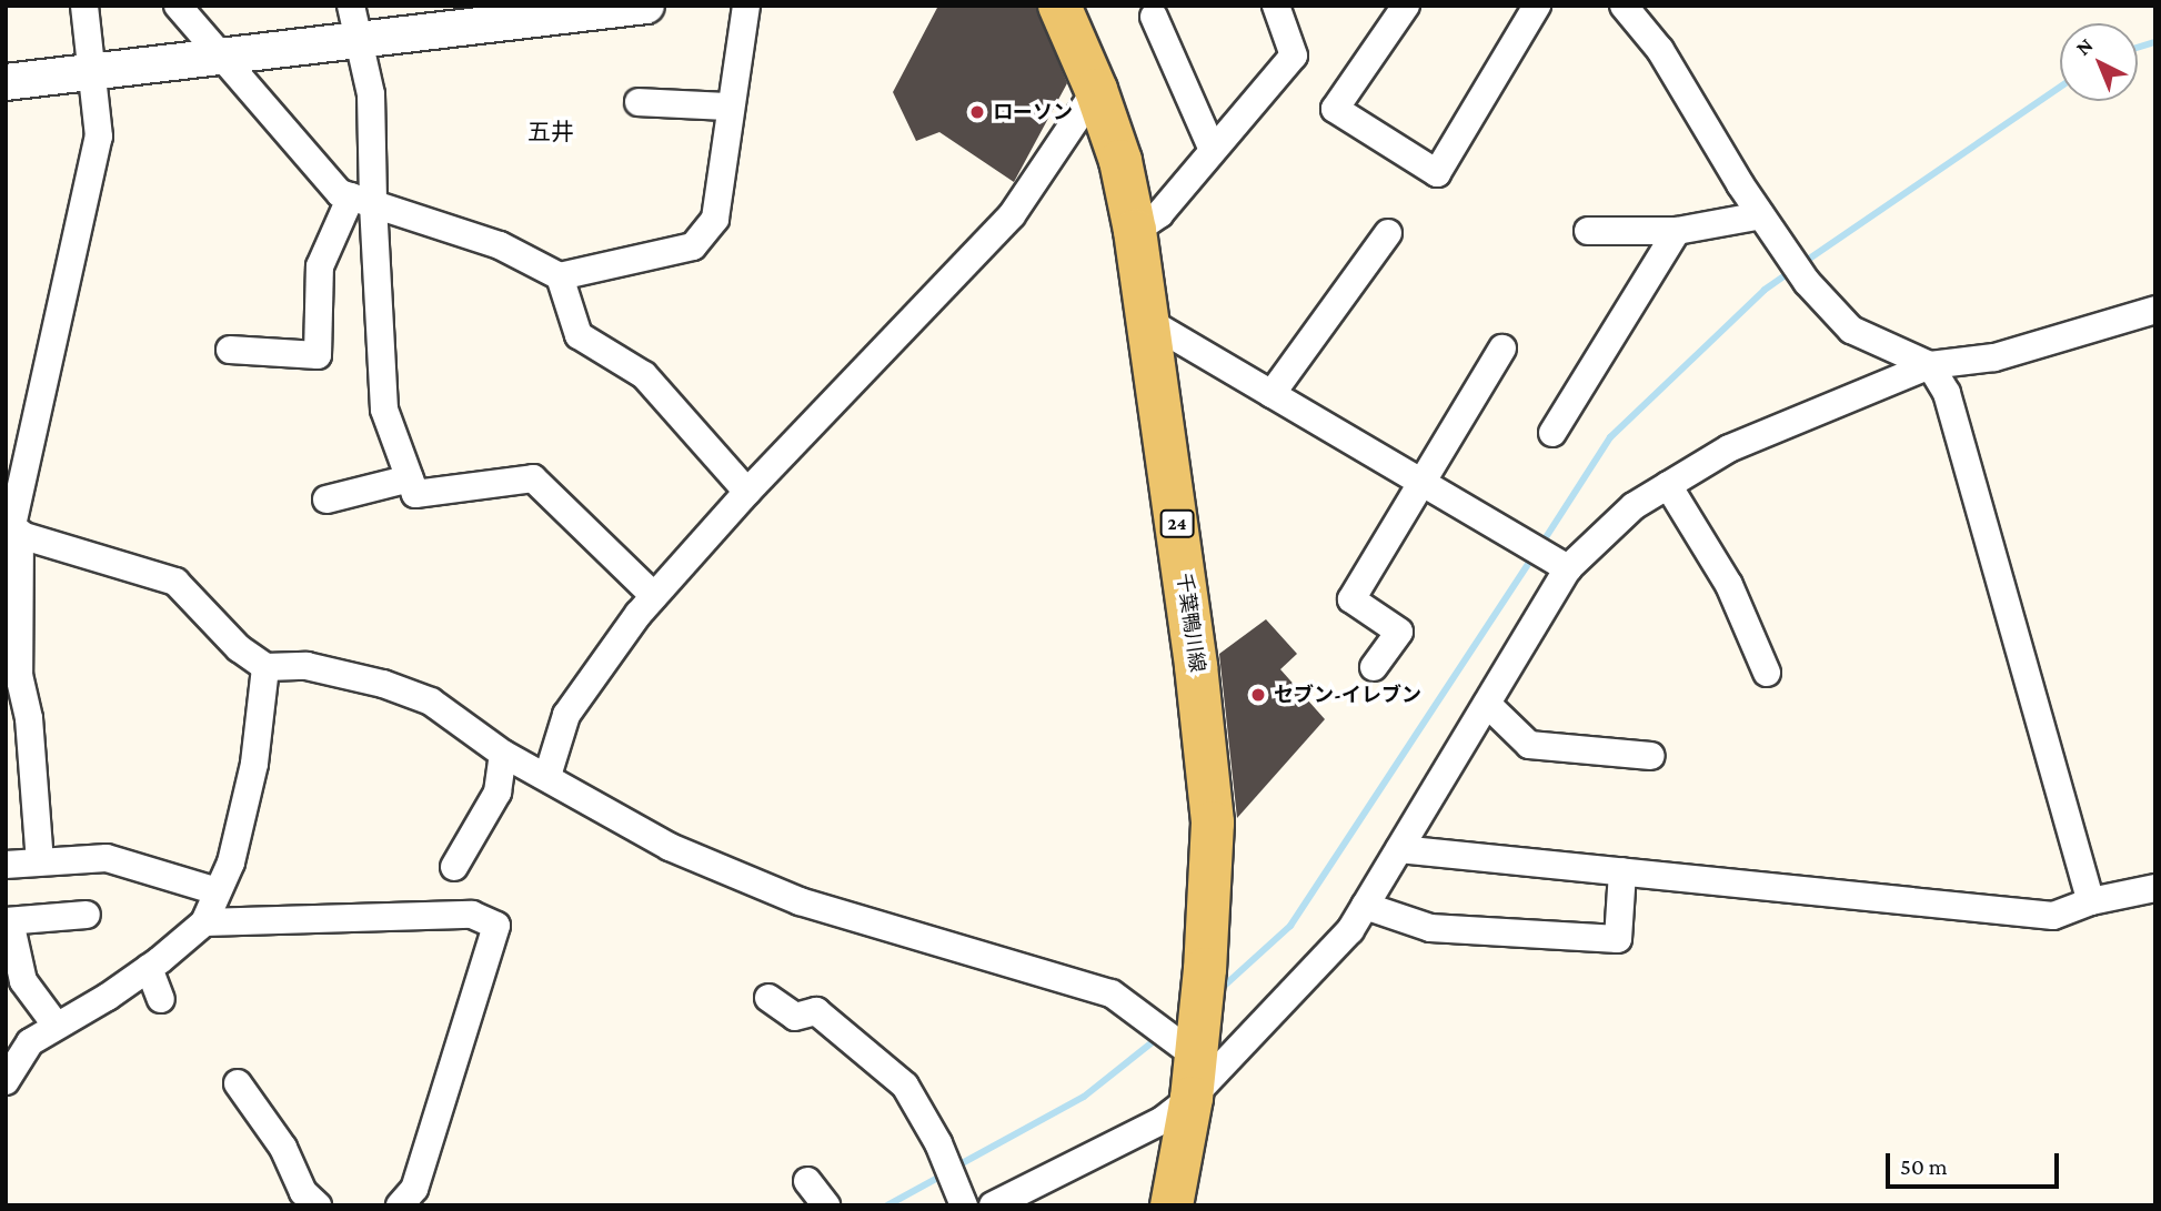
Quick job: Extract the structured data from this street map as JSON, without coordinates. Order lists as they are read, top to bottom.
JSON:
{
  "streets": {
    "main road": ["24", "千葉鴨川線"]
  },
  "districts": ["五井"],
  "places": ["ローソン", "セブン-イレブン"],
  "scale_bar": "50 m",
  "north": "top left"
}
